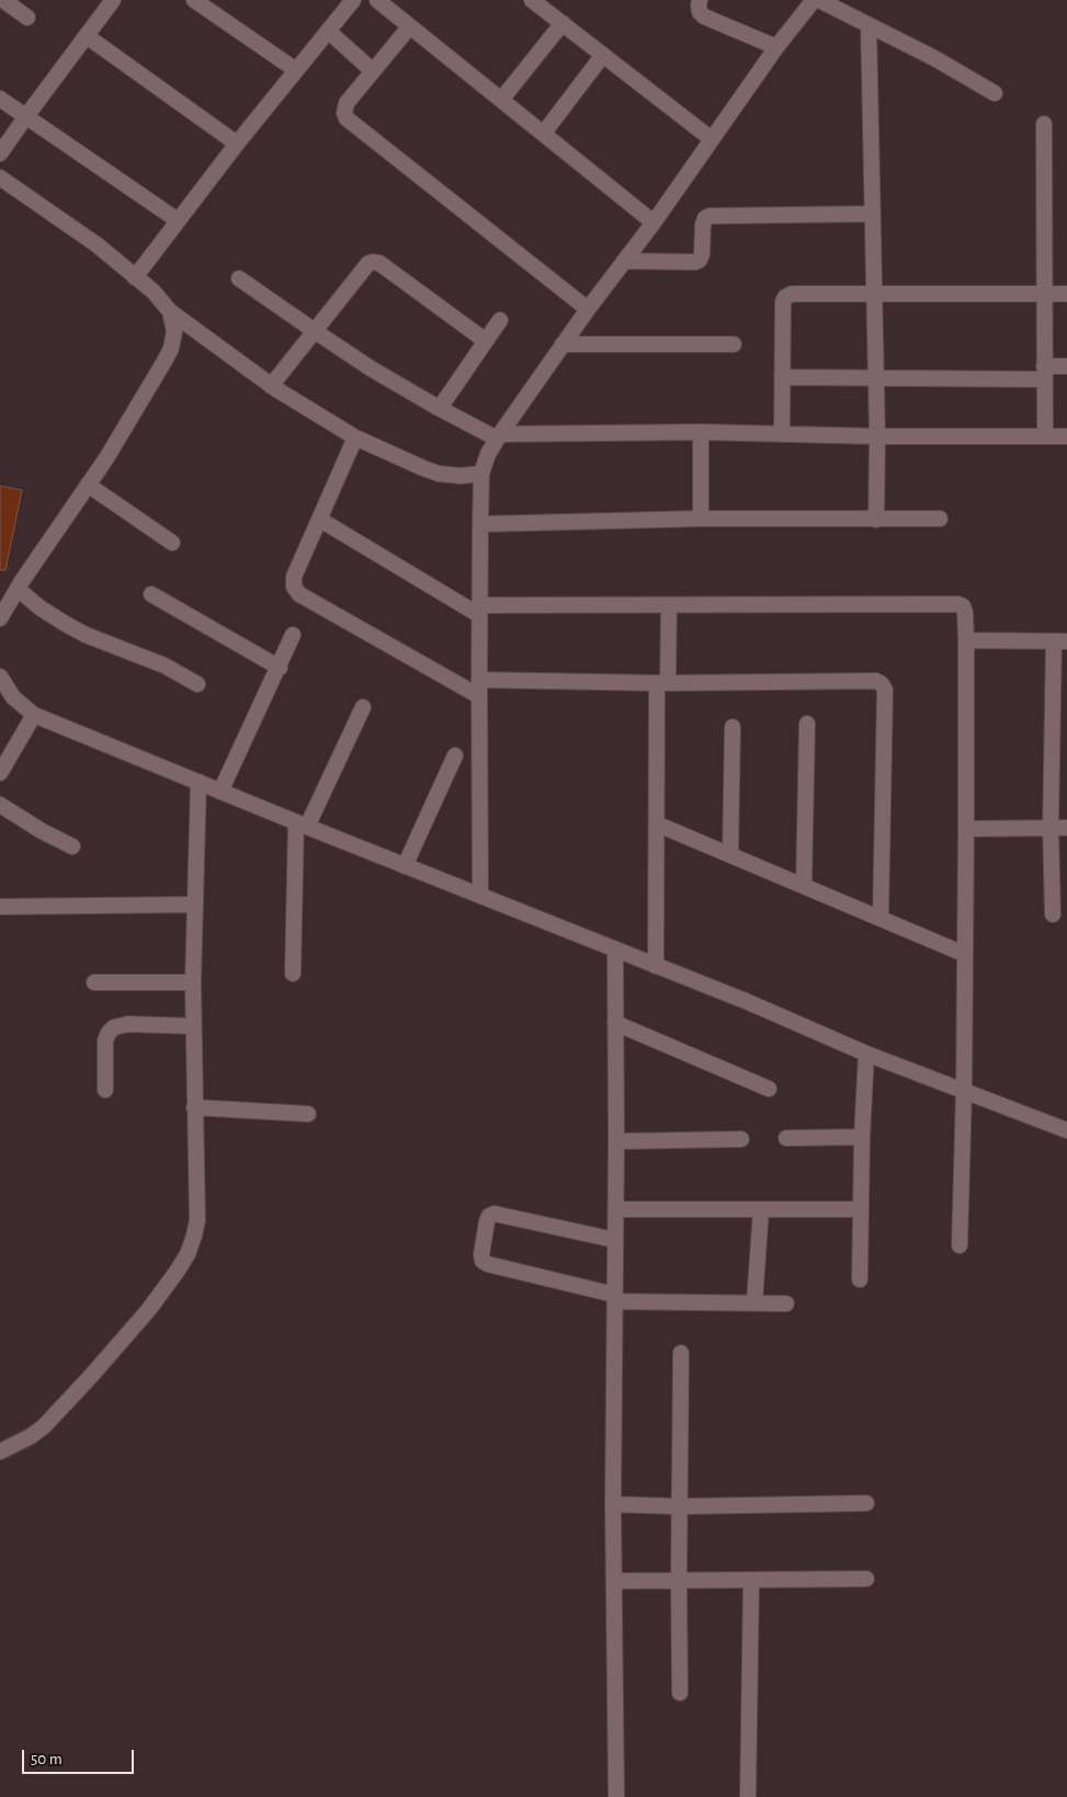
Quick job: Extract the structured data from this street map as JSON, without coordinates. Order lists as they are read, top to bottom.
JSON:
{
  "scale_bar": "50 m"
}
